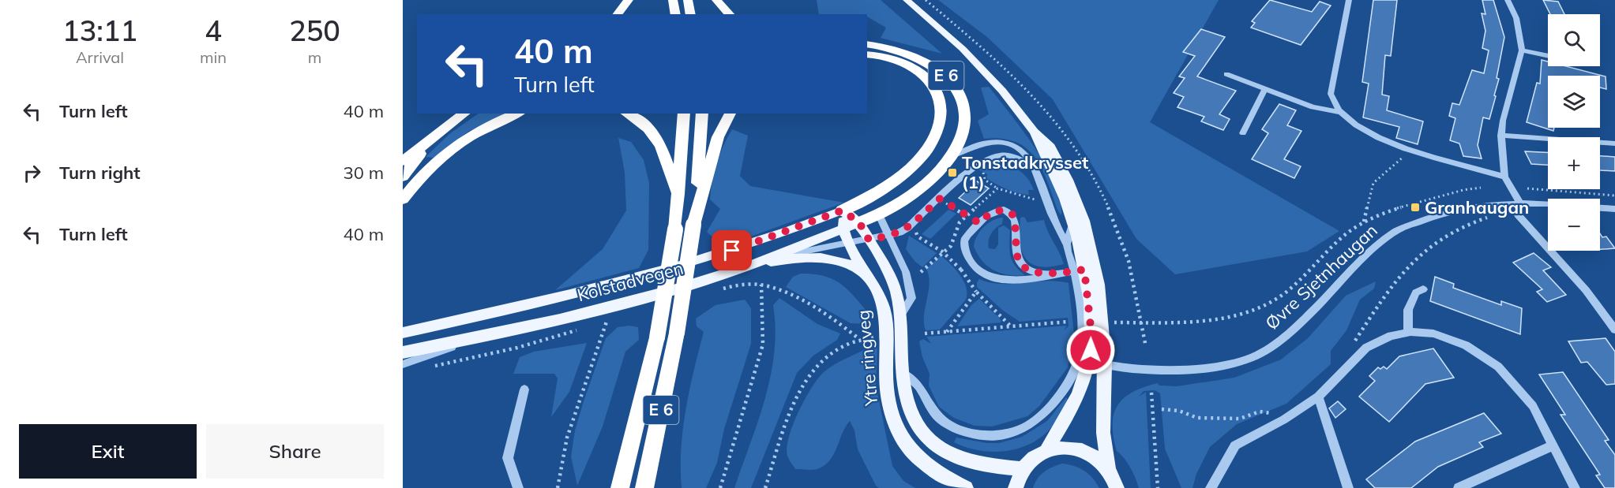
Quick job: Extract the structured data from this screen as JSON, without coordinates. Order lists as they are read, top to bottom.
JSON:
{
  "streets": {
    "highway": ["E 6"],
    "main road": ["Kolstadvegen", "Ytre ringveg"],
    "street": ["Øvre Sjetnhaugan"]
  },
  "crossings": [
    ["E 6", "Kolstadvegen"],
    ["E 6", "Ytre ringveg"],
    ["Kolstadvegen", "Ytre ringveg"]
  ],
  "places": {
    "transit": ["Tonstadkrysset (1)", "Granhaugan"]
  },
  "page": {
    "eta": [
      "13:11",
      "Arrival",
      "4",
      "min",
      "250",
      "m"
    ],
    "map_buttons": ["+", "−"],
    "turn": ["40 m", "Turn left"],
    "list": [
      {
        "name": "Turn left",
        "value": "40 m"
      },
      {
        "name": "Turn right",
        "value": "30 m"
      },
      {
        "name": "Turn left",
        "value": "40 m"
      }
    ],
    "buttons": ["Exit", "Share"]
  }
}
